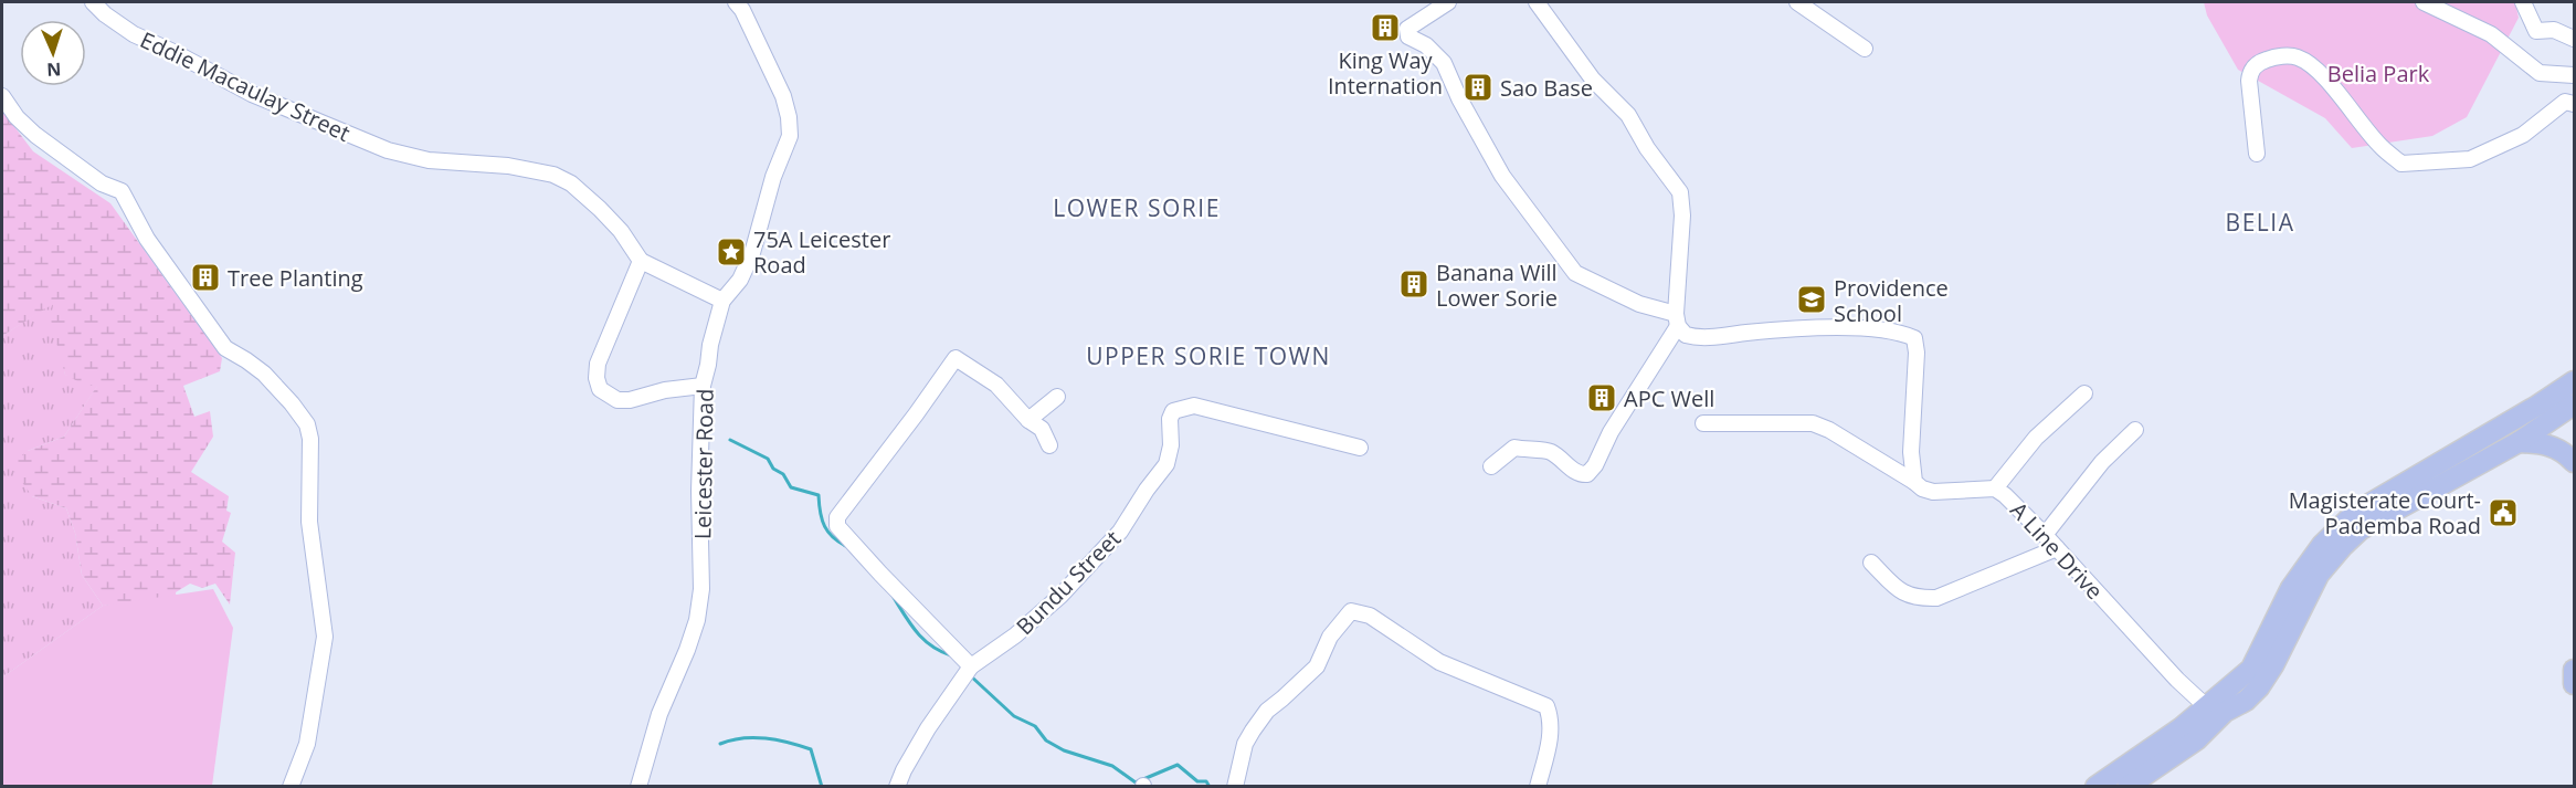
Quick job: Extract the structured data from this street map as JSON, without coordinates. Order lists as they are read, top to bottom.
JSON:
{
  "streets": {
    "street": [
      "Eddie Macaulay Street",
      "Leicester Road",
      "A Line Drive",
      "Bundu Street"
    ]
  },
  "districts": ["LOWER SORIE", "BELIA", "UPPER SORIE TOWN"],
  "parks": ["Belia Park"],
  "places": {
    "building": [
      "King Way Internation",
      "Sao Base",
      "Tree Planting",
      "Banana Will Lower Sorie",
      "APC Well"
    ],
    "place": ["75A Leicester Road"],
    "school or university": ["Providence School"],
    "public building": ["Magisterate Court- Pademba Road"]
  },
  "north": "bottom"
}
